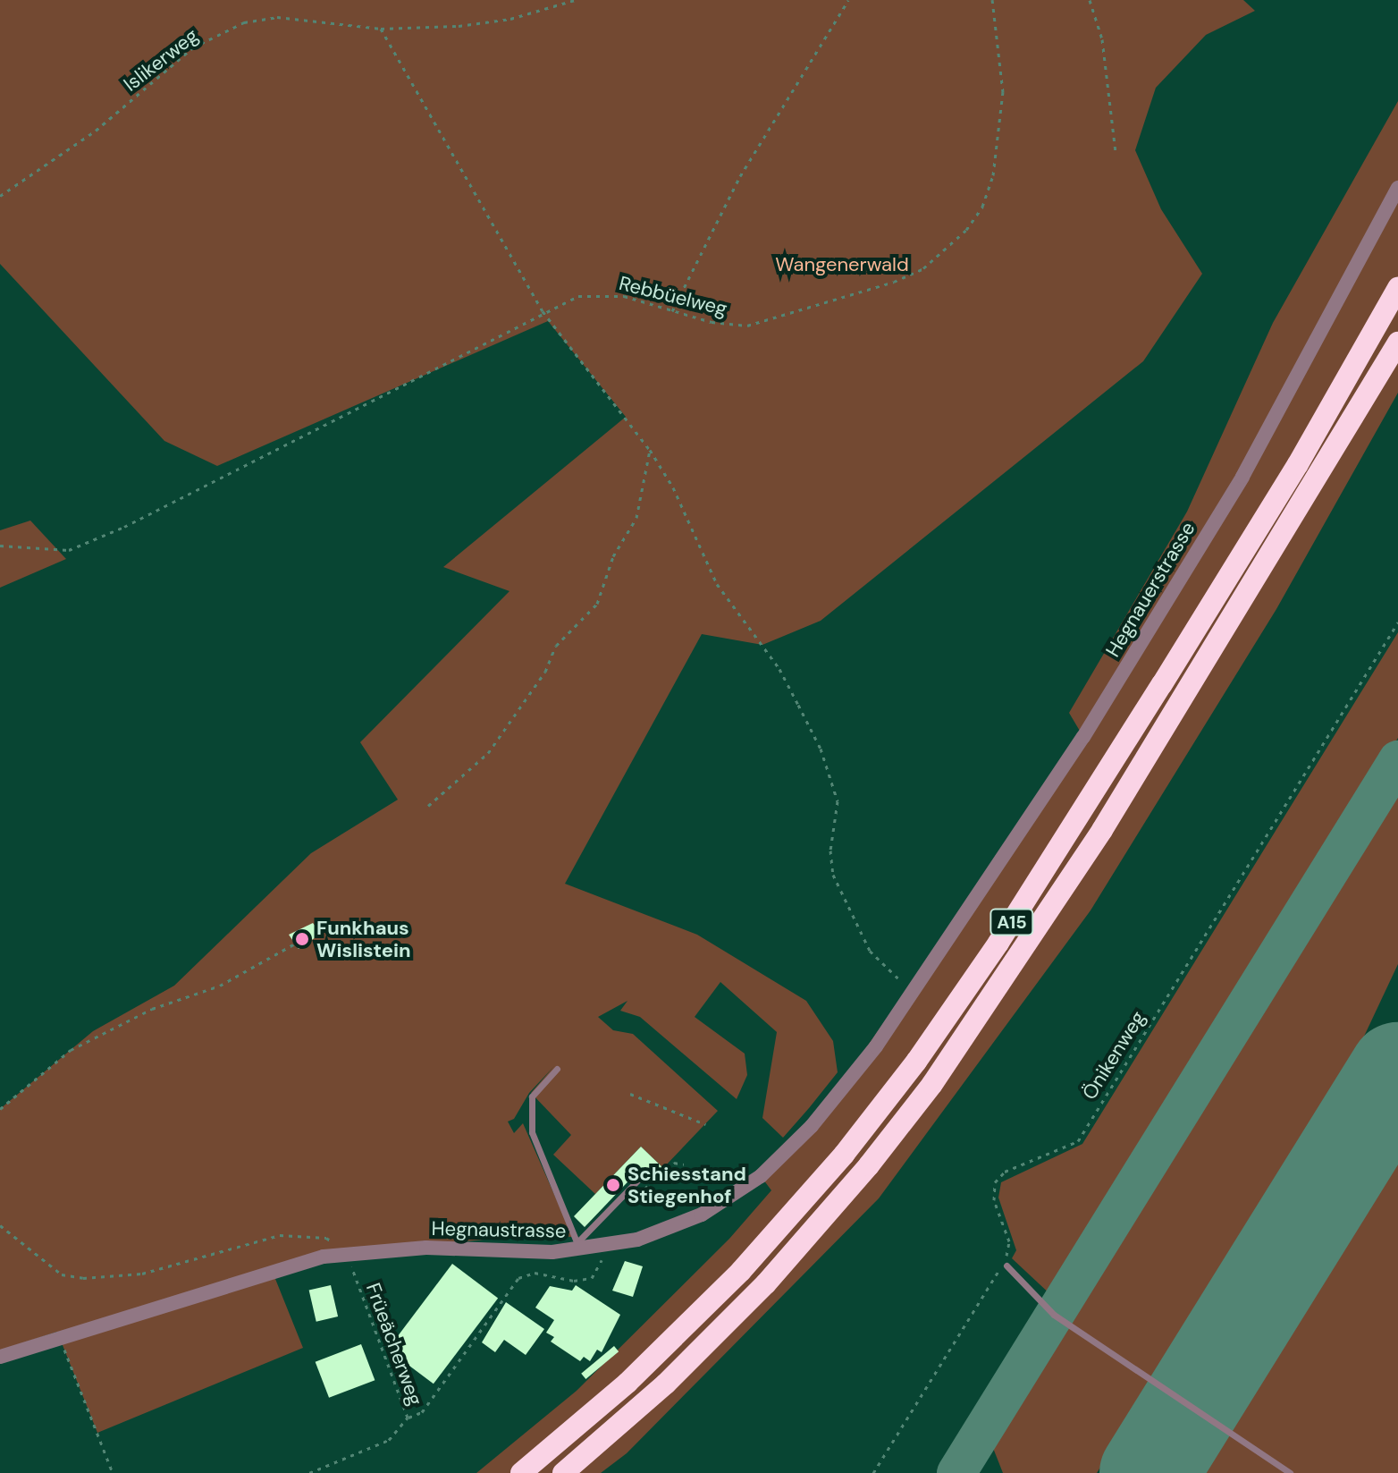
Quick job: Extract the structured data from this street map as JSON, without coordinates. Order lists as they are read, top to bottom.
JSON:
{
  "streets": {
    "highway": ["A15"],
    "street": ["Hegnauerstrasse", "Hegnaustrasse"],
    "path": [
      "Islikerweg",
      "Rebbüelweg",
      "Önikenweg",
      "Früeächerweg"
    ]
  },
  "crossings": [
    ["Hegnauerstrasse", "Hegnaustrasse"],
    ["Hegnaustrasse", "Früeächerweg"]
  ],
  "parks": ["Wangenerwald"],
  "places": ["Funkhaus Wislistein", "Schiesstand Stiegenhof"]
}
